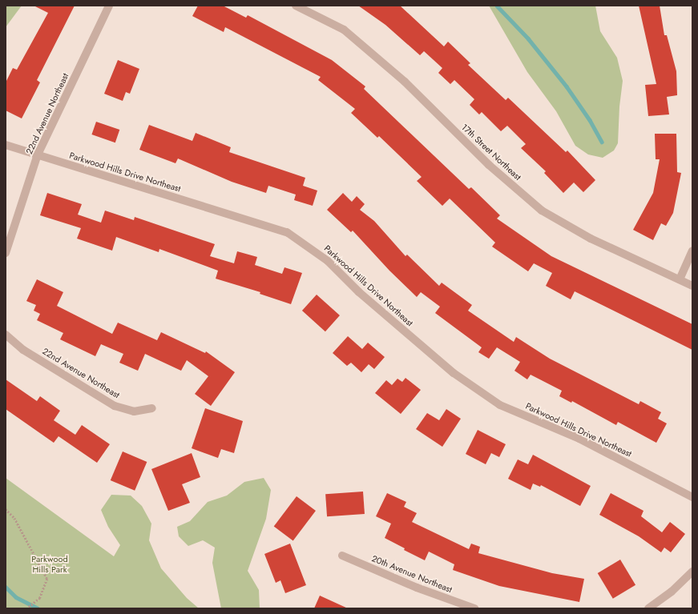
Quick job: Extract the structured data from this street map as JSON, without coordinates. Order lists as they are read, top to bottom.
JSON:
{
  "streets": {
    "street": [
      "22nd Avenue Northeast",
      "17th Street Northeast",
      "Parkwood Hills Drive Northeast",
      "20th Avenue Northeast"
    ]
  },
  "crossings": [
    ["22nd Avenue Northeast", "Parkwood Hills Drive Northeast"]
  ],
  "parks": ["Parkwood Hills Park"]
}
